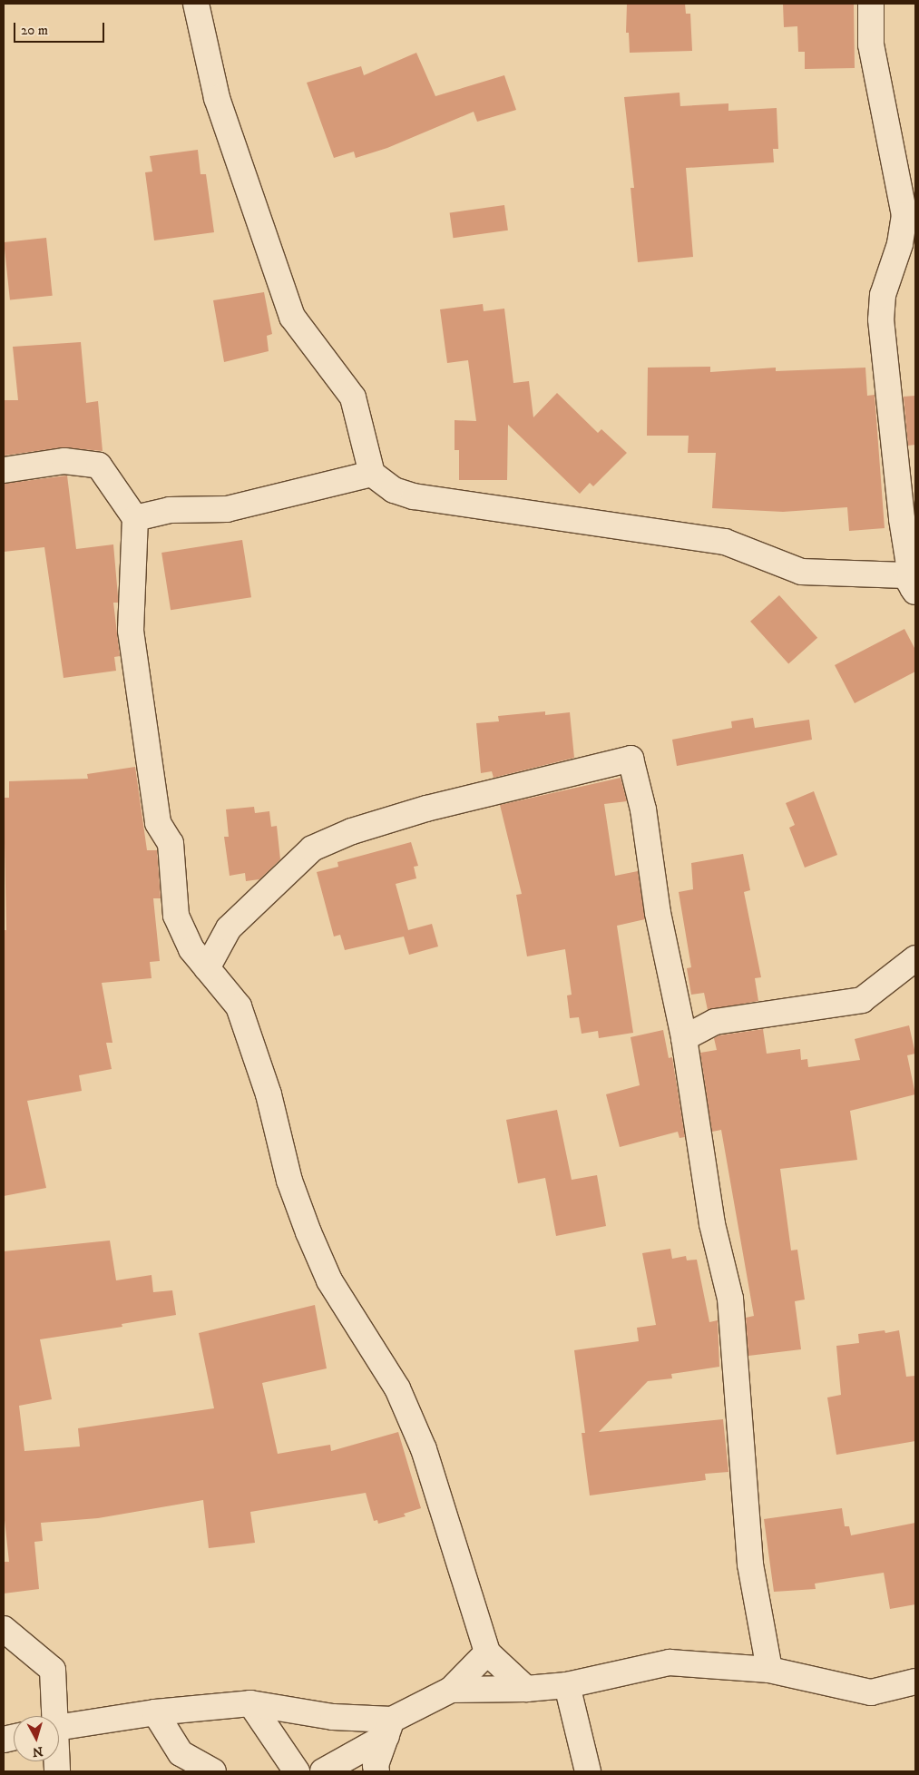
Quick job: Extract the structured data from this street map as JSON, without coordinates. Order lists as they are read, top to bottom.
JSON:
{
  "scale_bar": "20 m",
  "north": "bottom"
}
